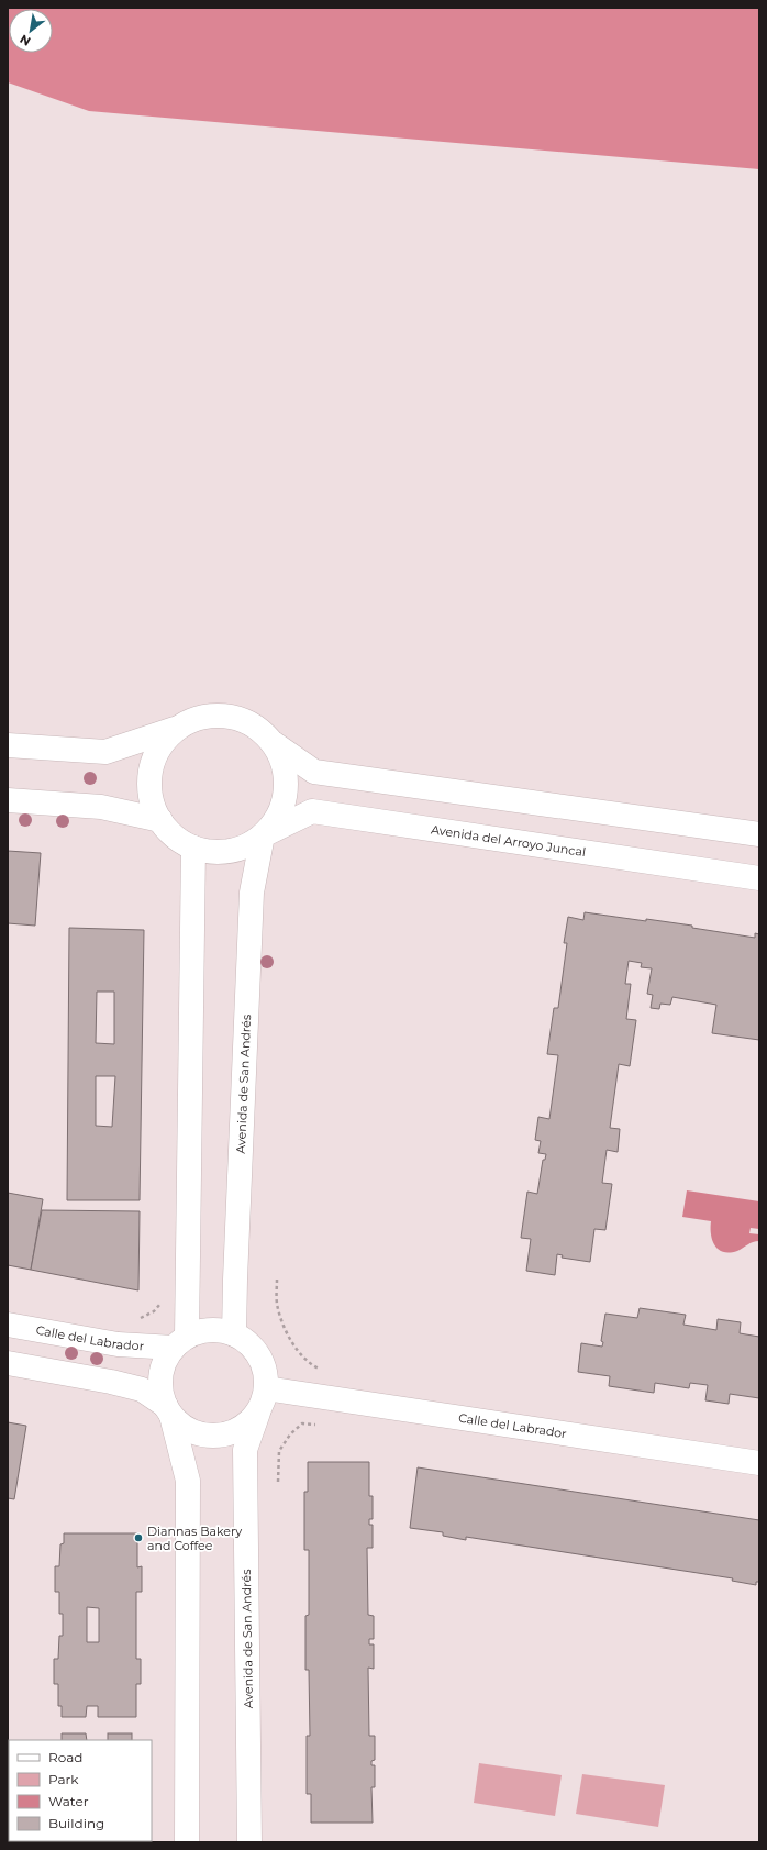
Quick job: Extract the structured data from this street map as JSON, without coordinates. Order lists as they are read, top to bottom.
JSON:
{
  "streets": {
    "street": ["Avenida del Arroyo Juncal", "Avenida de San Andrés", "Calle del Labrador"]
  },
  "crossings": [
    ["Avenida del Arroyo Juncal", "Avenida de San Andrés"],
    ["Avenida de San Andrés", "Calle del Labrador"]
  ],
  "places": ["Diannas Bakery and Coffee"],
  "legend": [
    "Road",
    "Park",
    "Water",
    "Building"
  ],
  "north": "bottom left"
}
